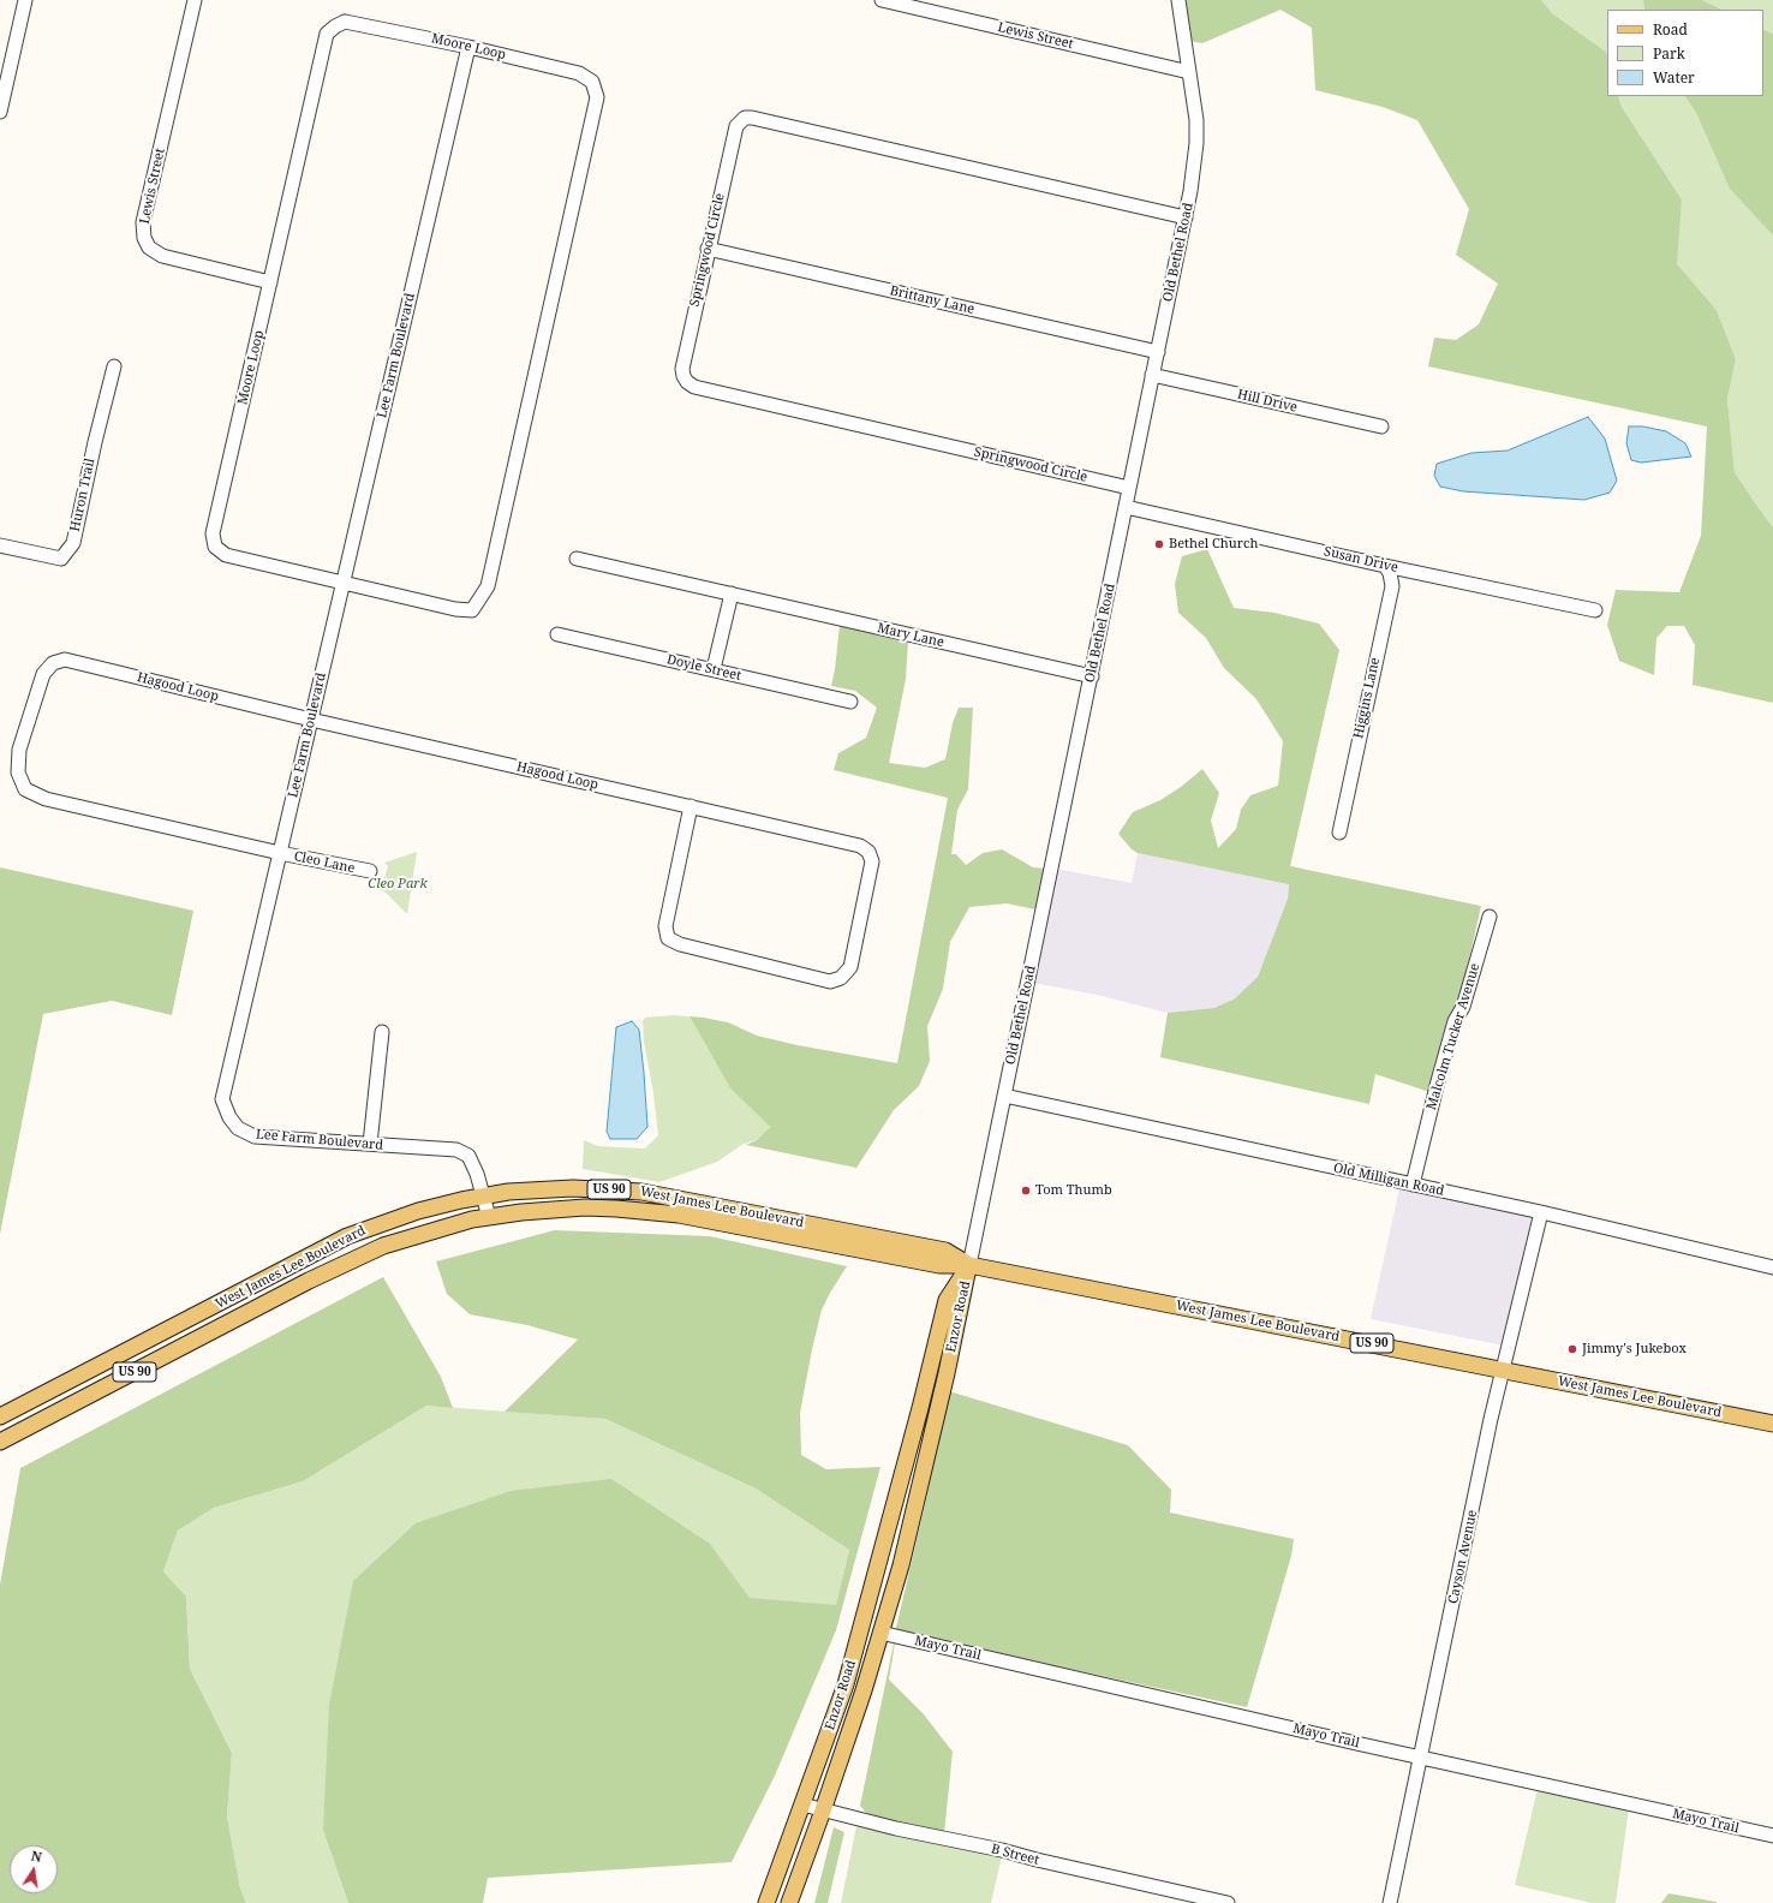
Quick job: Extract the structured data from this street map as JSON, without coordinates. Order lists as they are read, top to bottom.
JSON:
{
  "streets": {
    "main road": ["US 90", "West James Lee Boulevard", "Enzor Road"],
    "street": [
      "Lewis Street",
      "Moore Loop",
      "Springwood Circle",
      "Old Bethel Road",
      "Brittany Lane",
      "Lee Farm Boulevard",
      "Hill Drive",
      "Huron Trail",
      "Susan Drive",
      "Mary Lane",
      "Doyle Street",
      "Hagood Loop",
      "Higgins Lane",
      "Cleo Lane",
      "Malcolm Tucker Avenue",
      "Old Milligan Road",
      "Cayson Avenue",
      "Mayo Trail",
      "B Street"
    ]
  },
  "crossings": [
    ["Lewis Street", "Moore Loop"],
    ["Lewis Street", "Old Bethel Road"],
    ["Moore Loop", "Lee Farm Boulevard"],
    ["Springwood Circle", "Old Bethel Road"],
    ["Springwood Circle", "Brittany Lane"],
    ["Old Bethel Road", "Brittany Lane"],
    ["Old Bethel Road", "Hill Drive"],
    ["Old Bethel Road", "Susan Drive"],
    ["Old Bethel Road", "Mary Lane"],
    ["Old Bethel Road", "Old Milligan Road"],
    ["Old Bethel Road", "West James Lee Boulevard"],
    ["Old Bethel Road", "Enzor Road"],
    ["Lee Farm Boulevard", "Hagood Loop"],
    ["Lee Farm Boulevard", "Cleo Lane"],
    ["Lee Farm Boulevard", "West James Lee Boulevard"],
    ["Susan Drive", "Higgins Lane"],
    ["Hagood Loop", "Cleo Lane"],
    ["Malcolm Tucker Avenue", "Old Milligan Road"],
    ["Old Milligan Road", "Cayson Avenue"],
    ["West James Lee Boulevard", "Enzor Road"],
    ["West James Lee Boulevard", "Cayson Avenue"],
    ["Enzor Road", "Mayo Trail"],
    ["Enzor Road", "B Street"],
    ["Cayson Avenue", "Mayo Trail"]
  ],
  "parks": ["Cleo Park"],
  "places": ["Bethel Church", "Tom Thumb", "Jimmy's Jukebox"],
  "legend": ["Road", "Park", "Water"],
  "north": "top"
}
